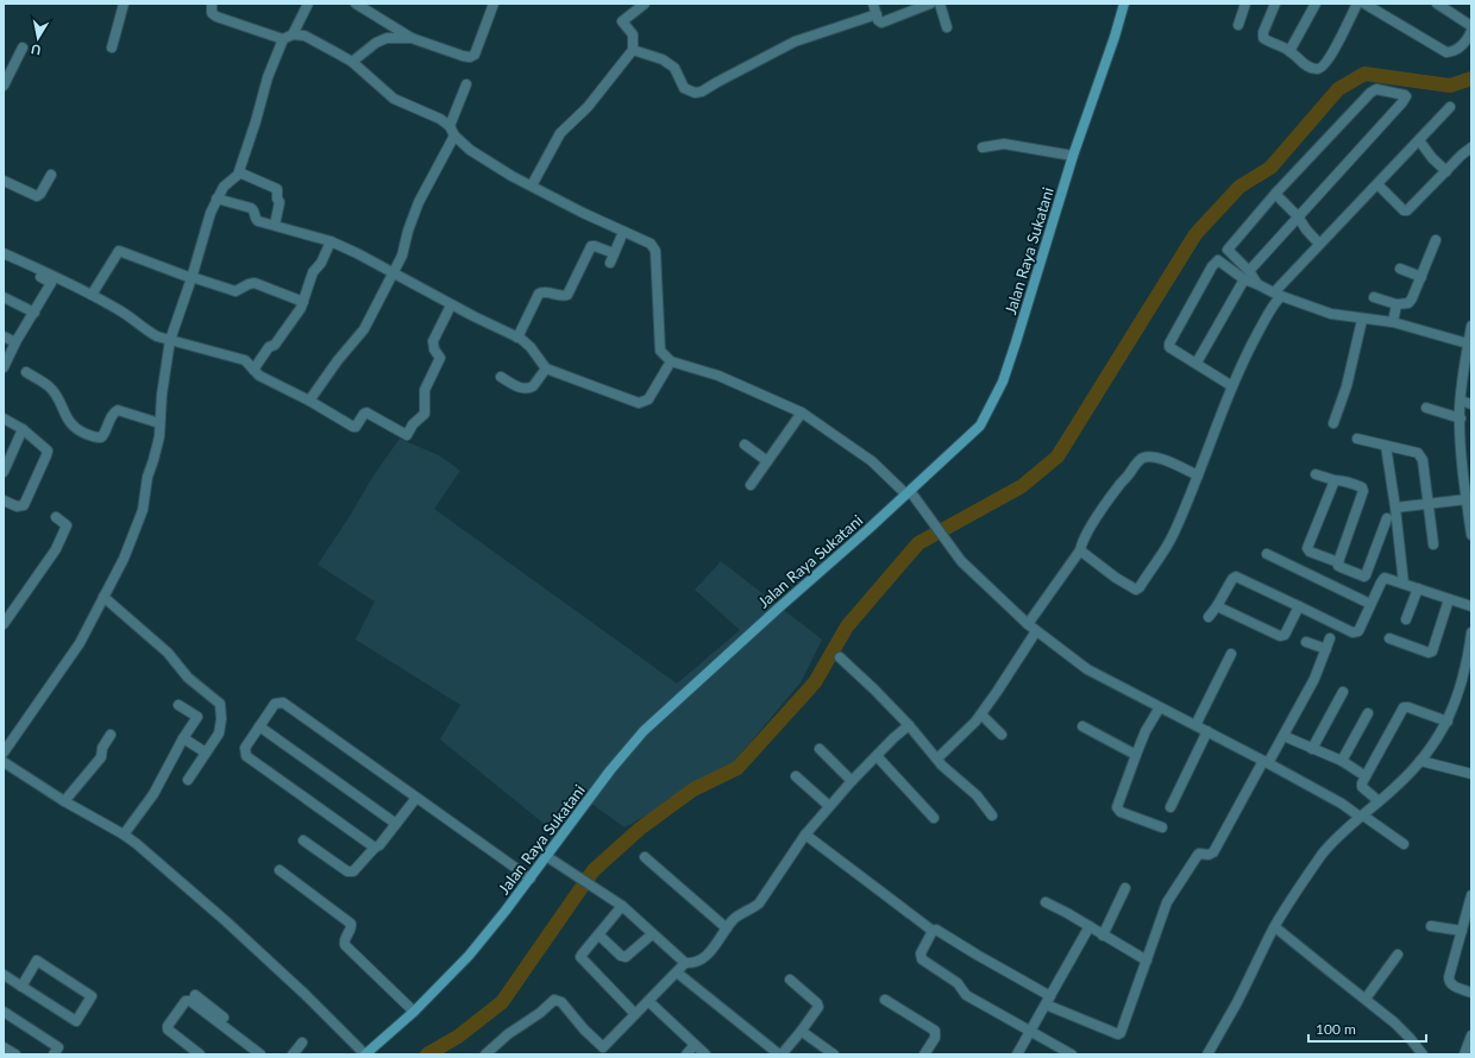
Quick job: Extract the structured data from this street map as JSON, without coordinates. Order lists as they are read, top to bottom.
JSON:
{
  "streets": {
    "main road": ["Jalan Raya Sukatani"]
  },
  "scale_bar": "100 m",
  "north": "bottom"
}
